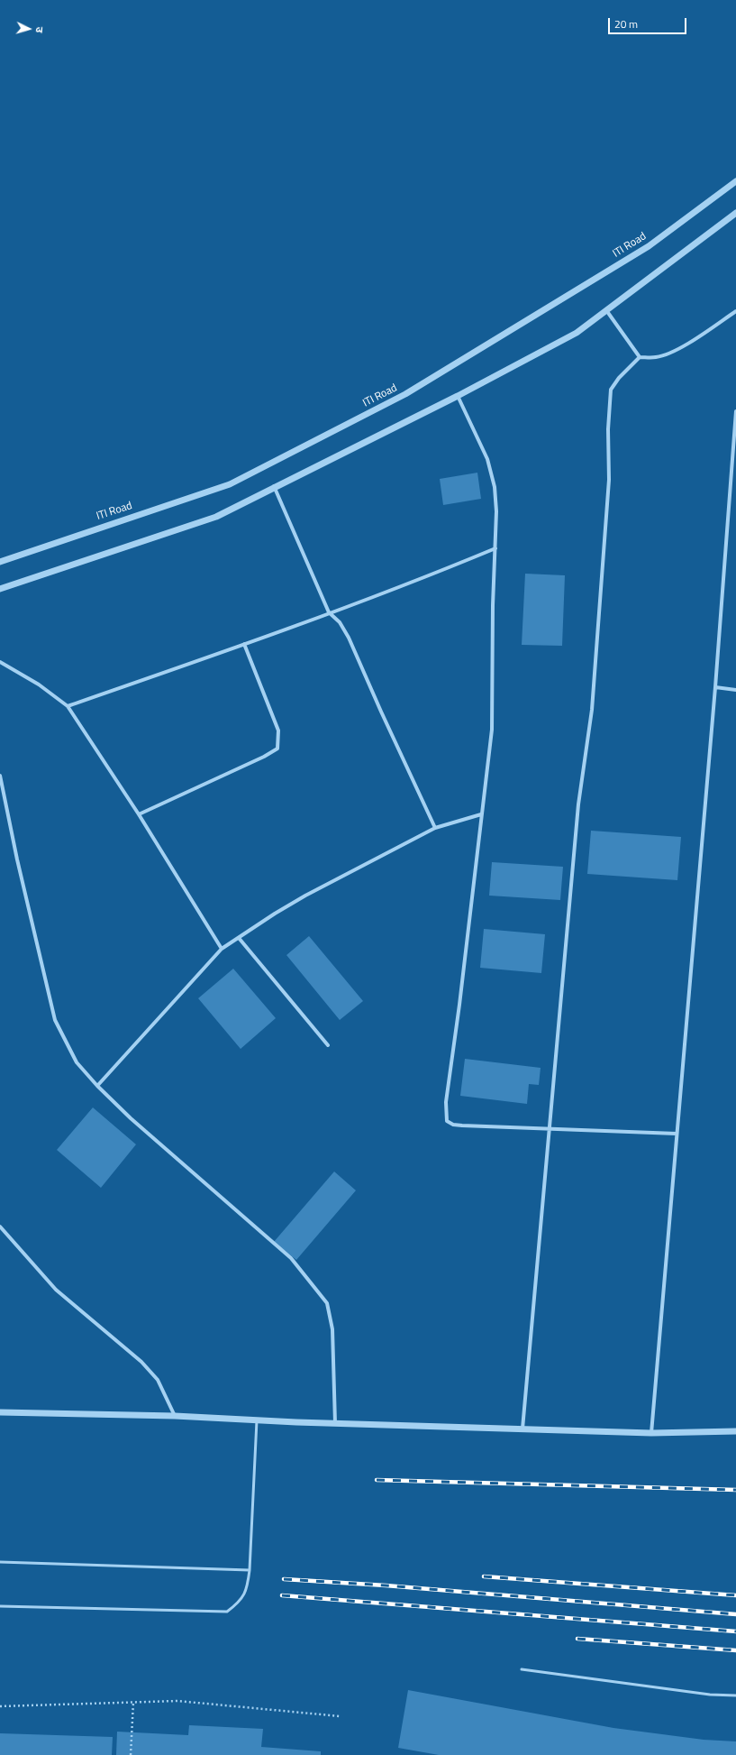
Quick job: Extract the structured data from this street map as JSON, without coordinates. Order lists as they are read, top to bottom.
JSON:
{
  "streets": {
    "street": ["ITI Road"]
  },
  "scale_bar": "20 m",
  "north": "right"
}
